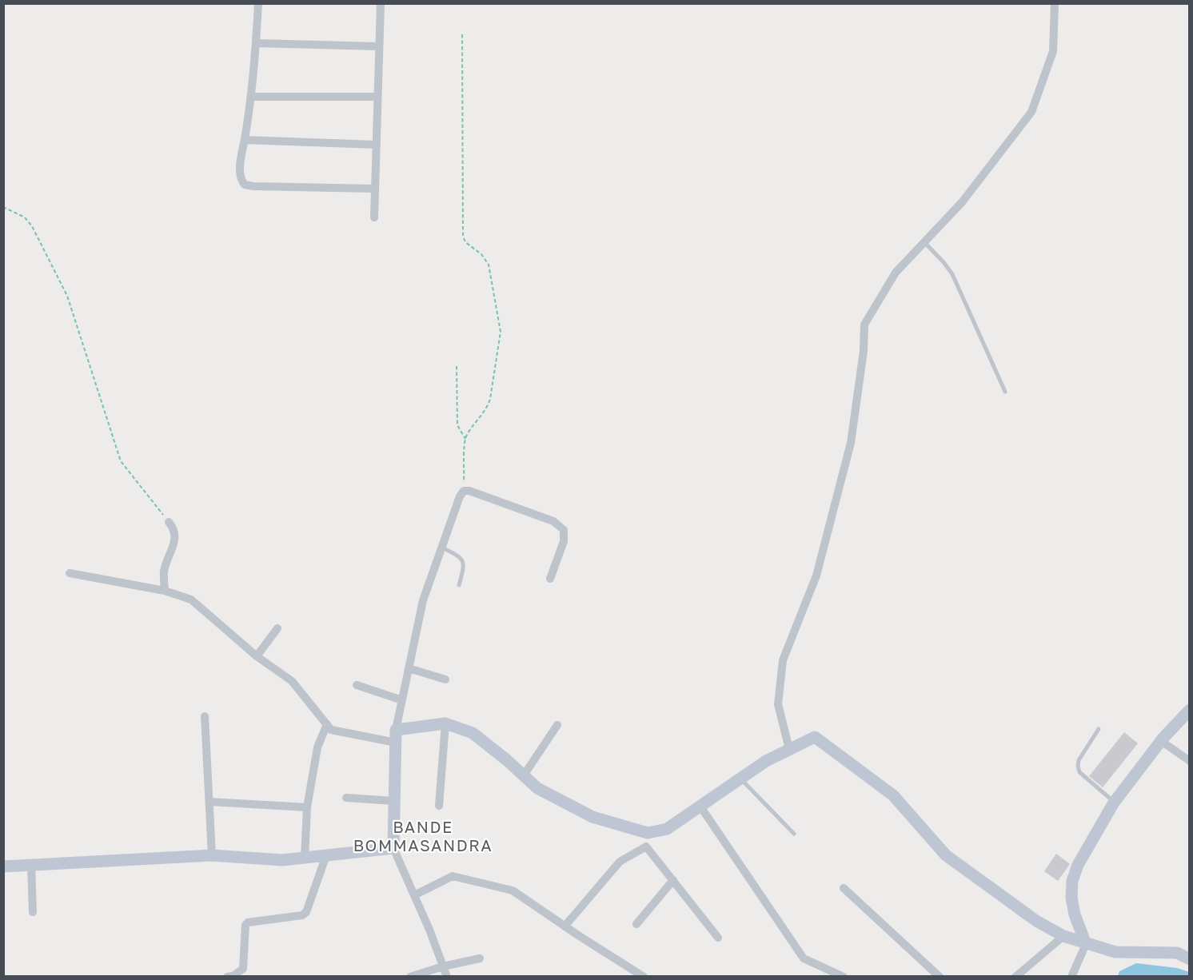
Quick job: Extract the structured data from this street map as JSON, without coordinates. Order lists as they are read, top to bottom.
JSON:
{
  "districts": ["BANDE BOMMASANDRA"]
}
